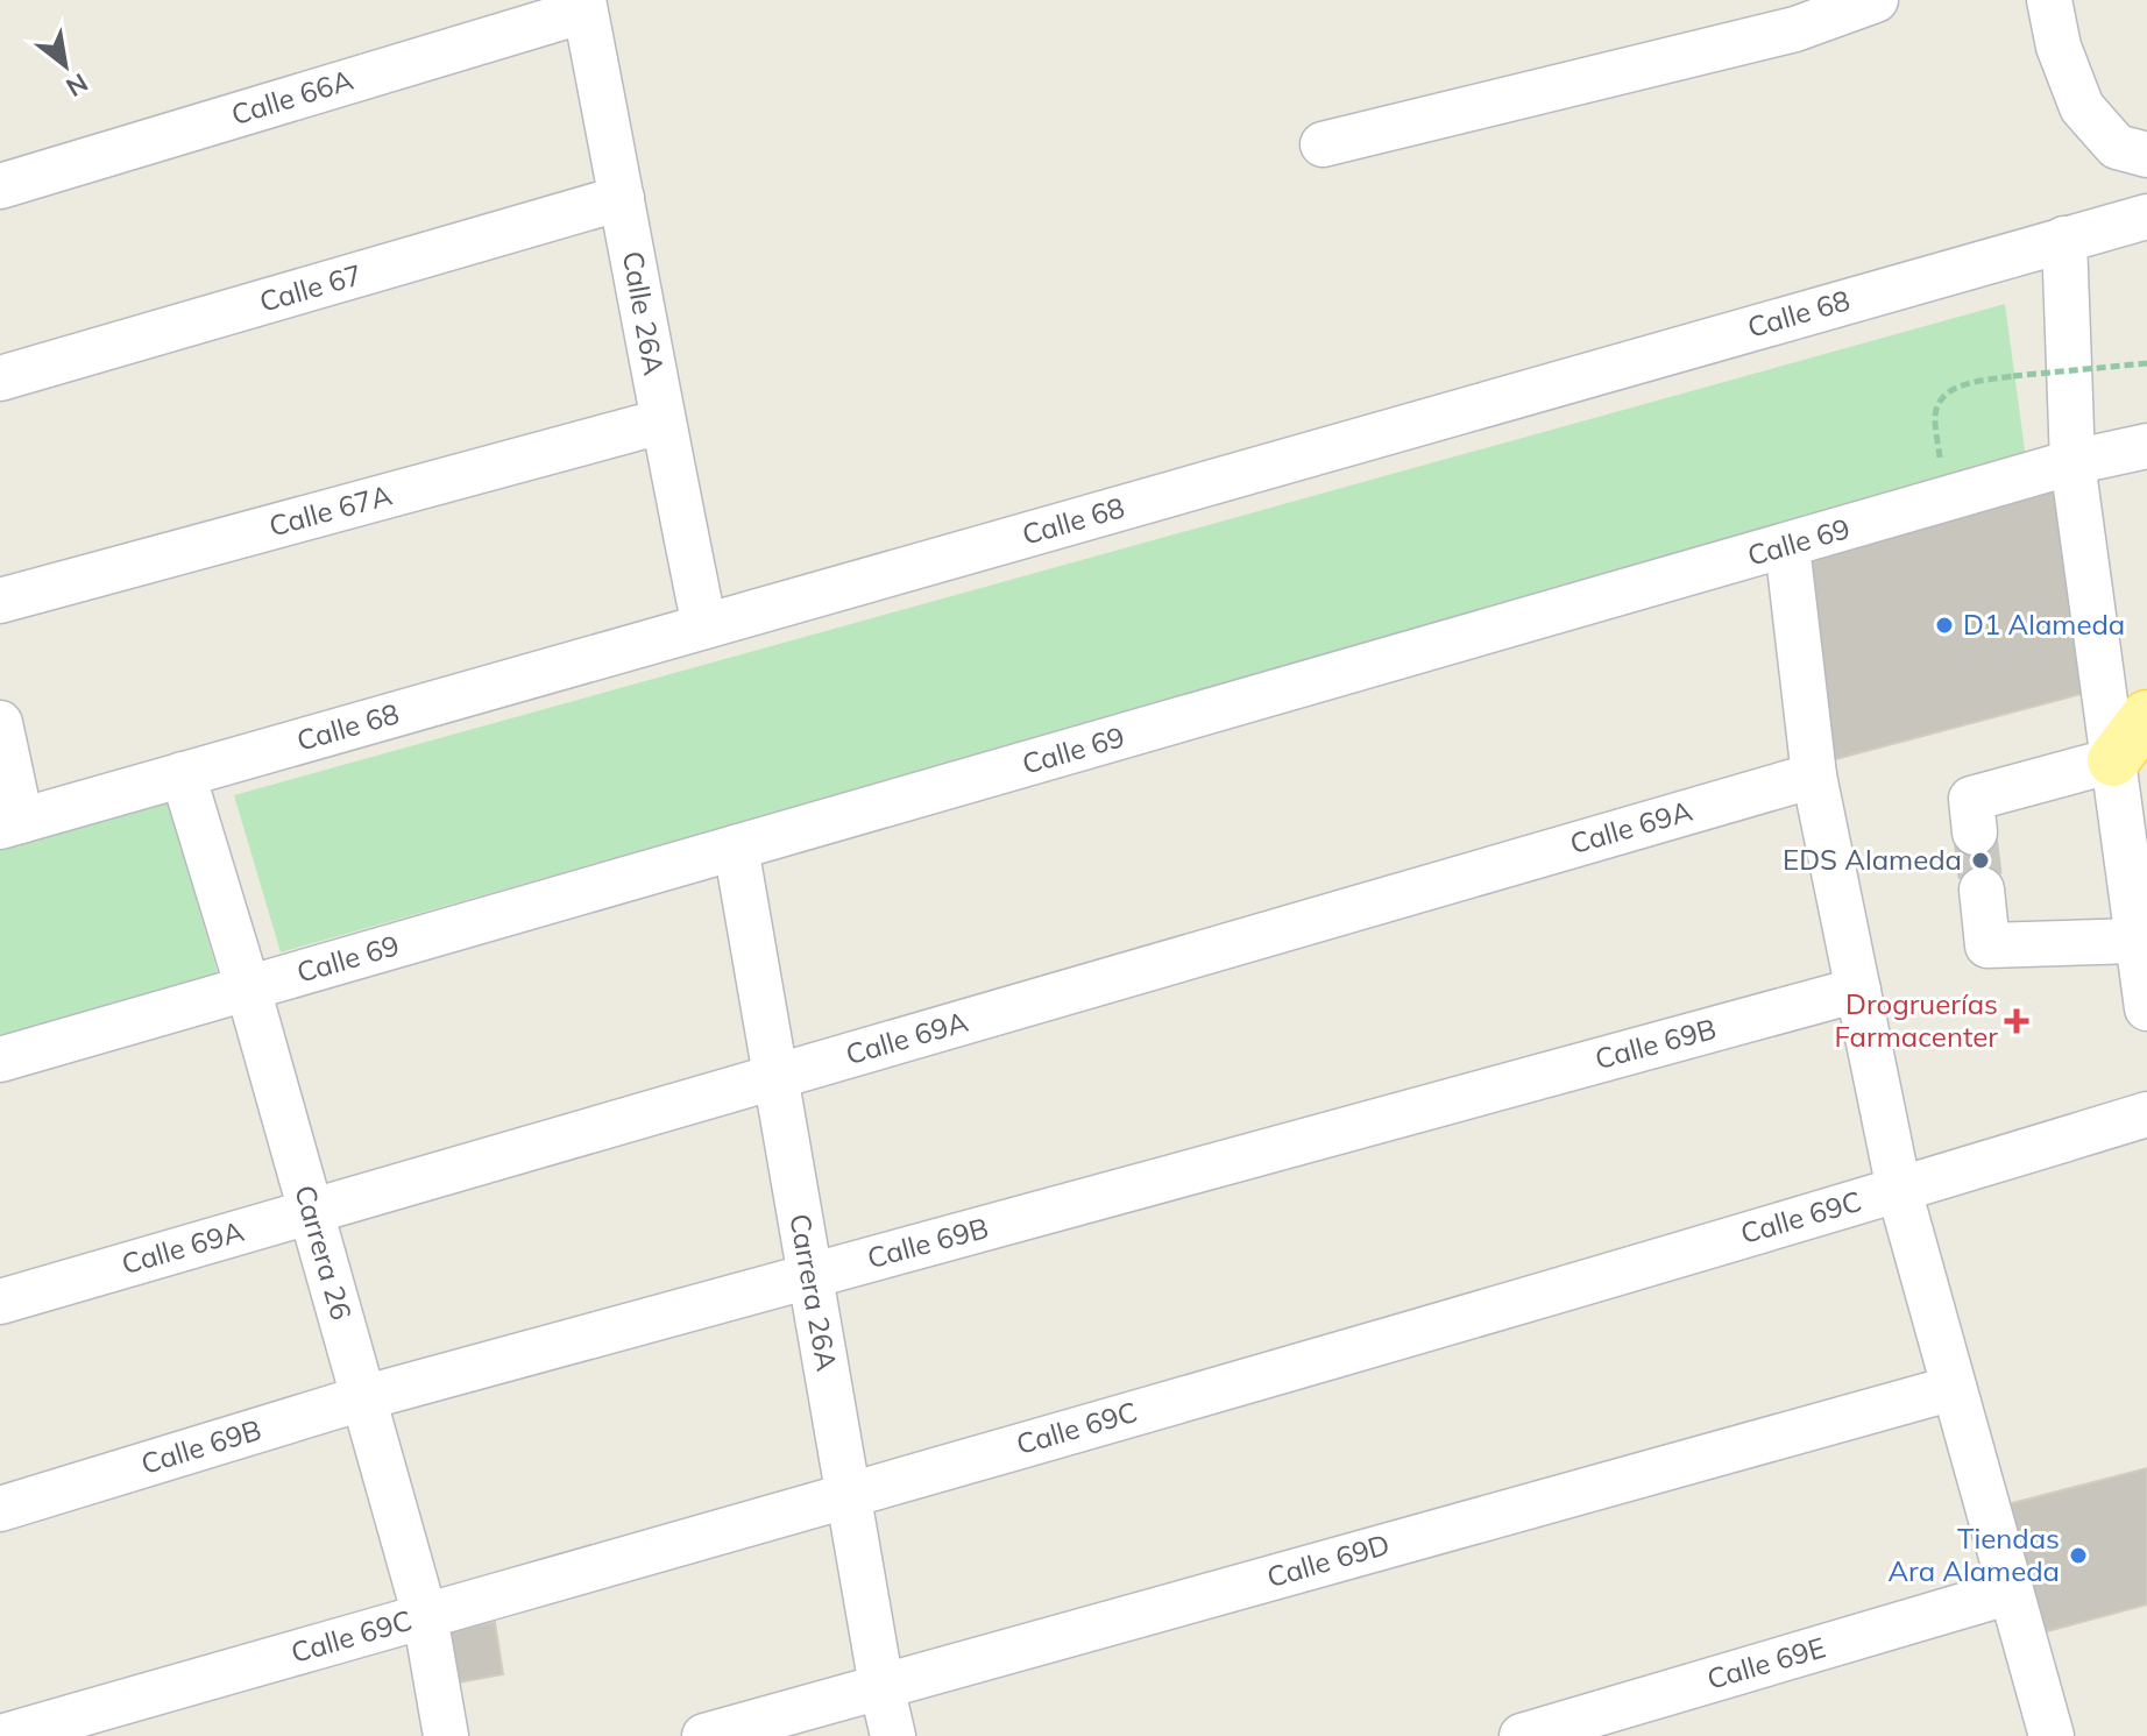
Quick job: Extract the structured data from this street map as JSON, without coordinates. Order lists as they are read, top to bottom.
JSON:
{
  "streets": {
    "street": [
      "Calle 66A",
      "Calle 67",
      "Calle 26A",
      "Calle 68",
      "Calle 67A",
      "Calle 69",
      "Calle 69A",
      "Calle 69B",
      "Calle 69C",
      "Carrera 26",
      "Carrera 26A",
      "Calle 69D",
      "Calle 69E"
    ]
  },
  "crossings": [
    ["Calle 66A", "Calle 26A"],
    ["Calle 67", "Calle 26A"],
    ["Calle 26A", "Calle 68"],
    ["Calle 26A", "Calle 67A"],
    ["Calle 68", "Carrera 26"],
    ["Calle 69", "Carrera 26"],
    ["Calle 69", "Carrera 26A"],
    ["Calle 69A", "Carrera 26"],
    ["Calle 69A", "Carrera 26A"],
    ["Calle 69B", "Carrera 26"],
    ["Calle 69B", "Carrera 26A"],
    ["Calle 69C", "Carrera 26"],
    ["Calle 69C", "Carrera 26A"],
    ["Carrera 26A", "Calle 69D"]
  ],
  "places": {
    "other": ["D1 Alameda", "EDS Alameda", "Tiendas Ara Alameda"],
    "health": ["Drogruerías Farmacenter"]
  },
  "north": "bottom right"
}
